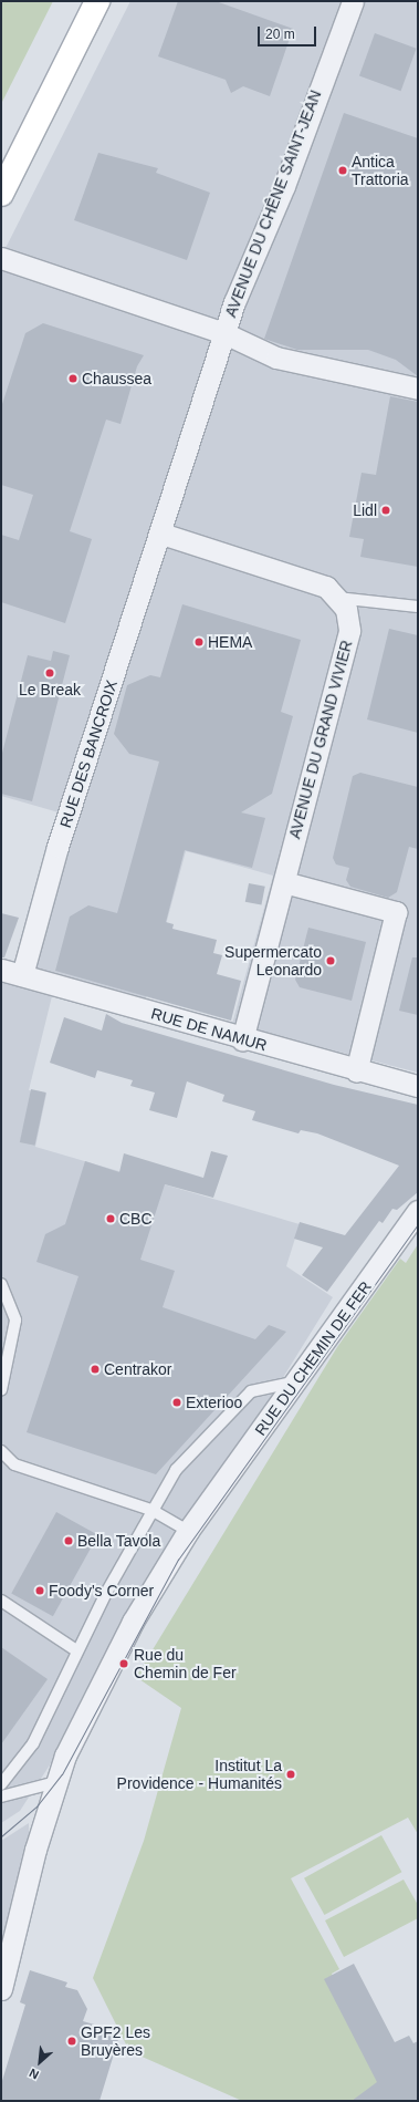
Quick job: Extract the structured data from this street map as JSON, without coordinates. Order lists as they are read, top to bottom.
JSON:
{
  "streets": {
    "street": [
      "AVENUE DU CHÊNE SAINT-JEAN",
      "AVENUE DU GRAND VIVIER",
      "RUE DES BANCROIX",
      "RUE DE NAMUR",
      "RUE DU CHEMIN DE FER"
    ]
  },
  "crossings": [
    ["AVENUE DU GRAND VIVIER", "RUE DES BANCROIX"],
    ["AVENUE DU GRAND VIVIER", "RUE DE NAMUR"],
    ["RUE DES BANCROIX", "RUE DE NAMUR"]
  ],
  "places": [
    "Antica Trattoria",
    "Chaussea",
    "Lidl",
    "HEMA",
    "Le Break",
    "Supermercato Leonardo",
    "CBC",
    "Centrakor",
    "Exterioo",
    "Bella Tavola",
    "Foody's Corner",
    "Rue du Chemin de Fer",
    "Institut La Providence - Humanités",
    "GPF2 Les Bruyères"
  ],
  "scale_bar": "20 m",
  "north": "bottom left"
}
